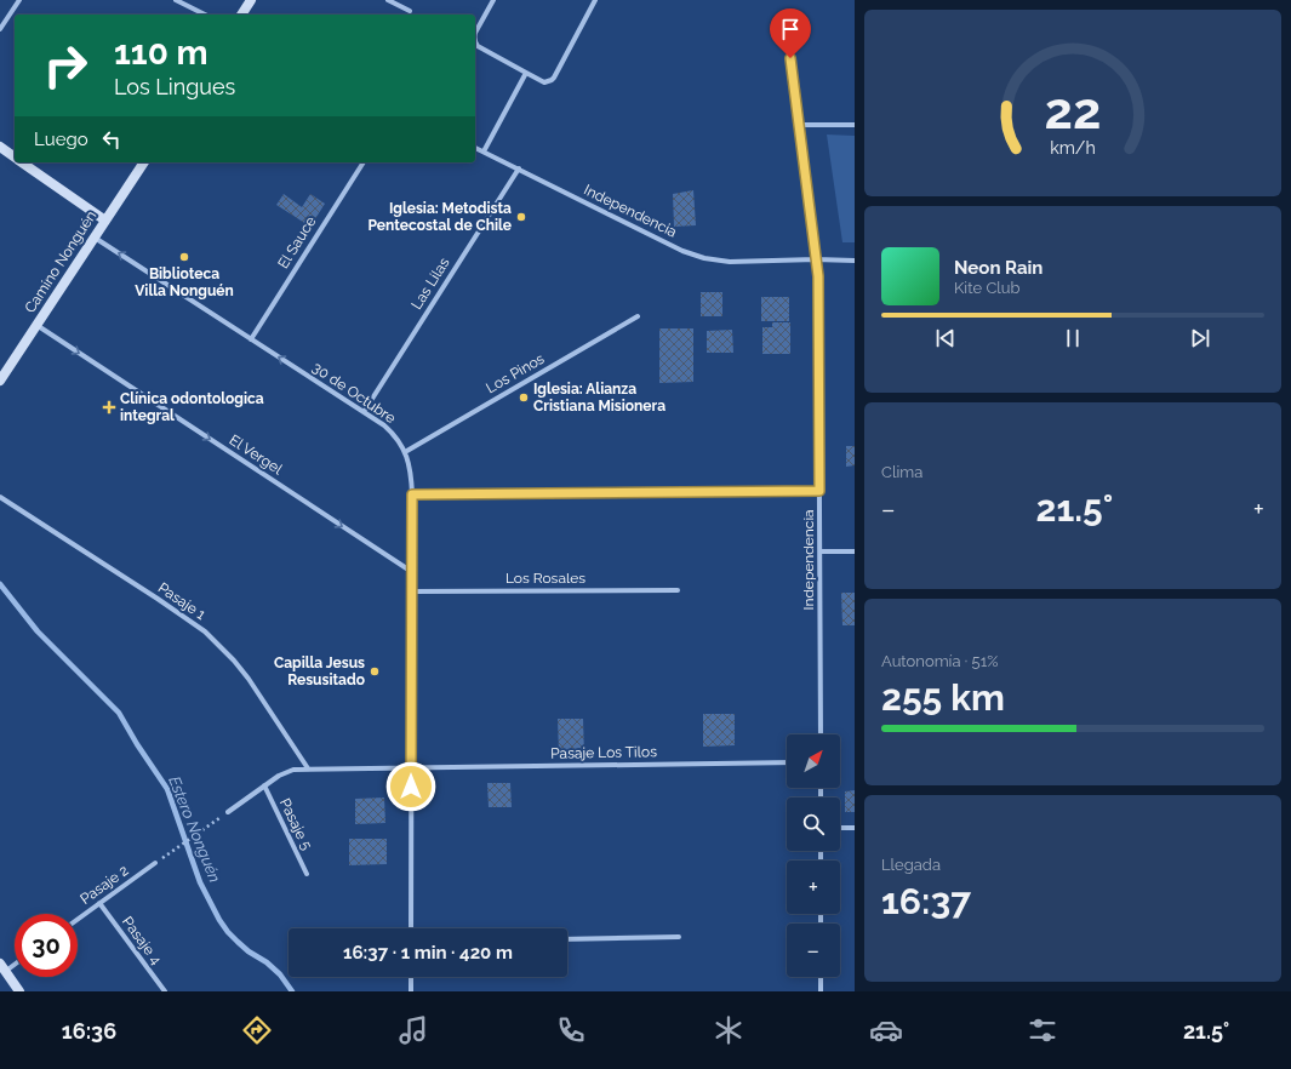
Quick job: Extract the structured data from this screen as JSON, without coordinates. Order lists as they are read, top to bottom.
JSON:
{
  "streets": {
    "main road": ["Camino Nonguén"],
    "street": [
      "Independencia",
      "El Sauce",
      "Las Lilas",
      "Los Pinos",
      "30 de Octubre",
      "El Vergel",
      "Los Rosales",
      "Pasaje 1",
      "Pasaje Los Tilos",
      "Pasaje 5",
      "Pasaje 2",
      "Pasaje 4"
    ]
  },
  "crossings": [
    ["Independencia", "Las Lilas"],
    ["El Sauce", "30 de Octubre"],
    ["Camino Nonguén", "30 de Octubre"],
    ["Camino Nonguén", "El Vergel"],
    ["Las Lilas", "30 de Octubre"],
    ["Los Pinos", "30 de Octubre"],
    ["30 de Octubre", "El Vergel"],
    ["30 de Octubre", "Los Rosales"],
    ["30 de Octubre", "Pasaje Los Tilos"],
    ["Pasaje 2", "Pasaje 4"]
  ],
  "one_way": ["30 de Octubre", "El Vergel"],
  "water": ["Estero Nonguén"],
  "places": {
    "other": [
      "Iglesia: Metodista Pentecostal de Chile",
      "Biblioteca Villa Nonguén",
      "Iglesia: Alianza Cristiana Misionera",
      "Capilla Jesus Resusitado"
    ],
    "health": ["Clínica odontologica integral"]
  },
  "north": "top right",
  "page": {
    "turn": ["110 m", "Los Lingues"],
    "then": "Luego",
    "song": ["Neon Rain", "Kite Club"],
    "tile": [
      "Clima",
      ["Autonomía · 51%", "255 km"],
      ["Llegada", "16:37"]
    ],
    "heat": ["−", "21.5°", "+"],
    "map_buttons": ["+", "−"],
    "limit": "30",
    "trip": "16:37 · 1 min · 420 m",
    "tabs": ["16:36", "21.5°"],
    "gauge": ["22", "km/h"]
  }
}
